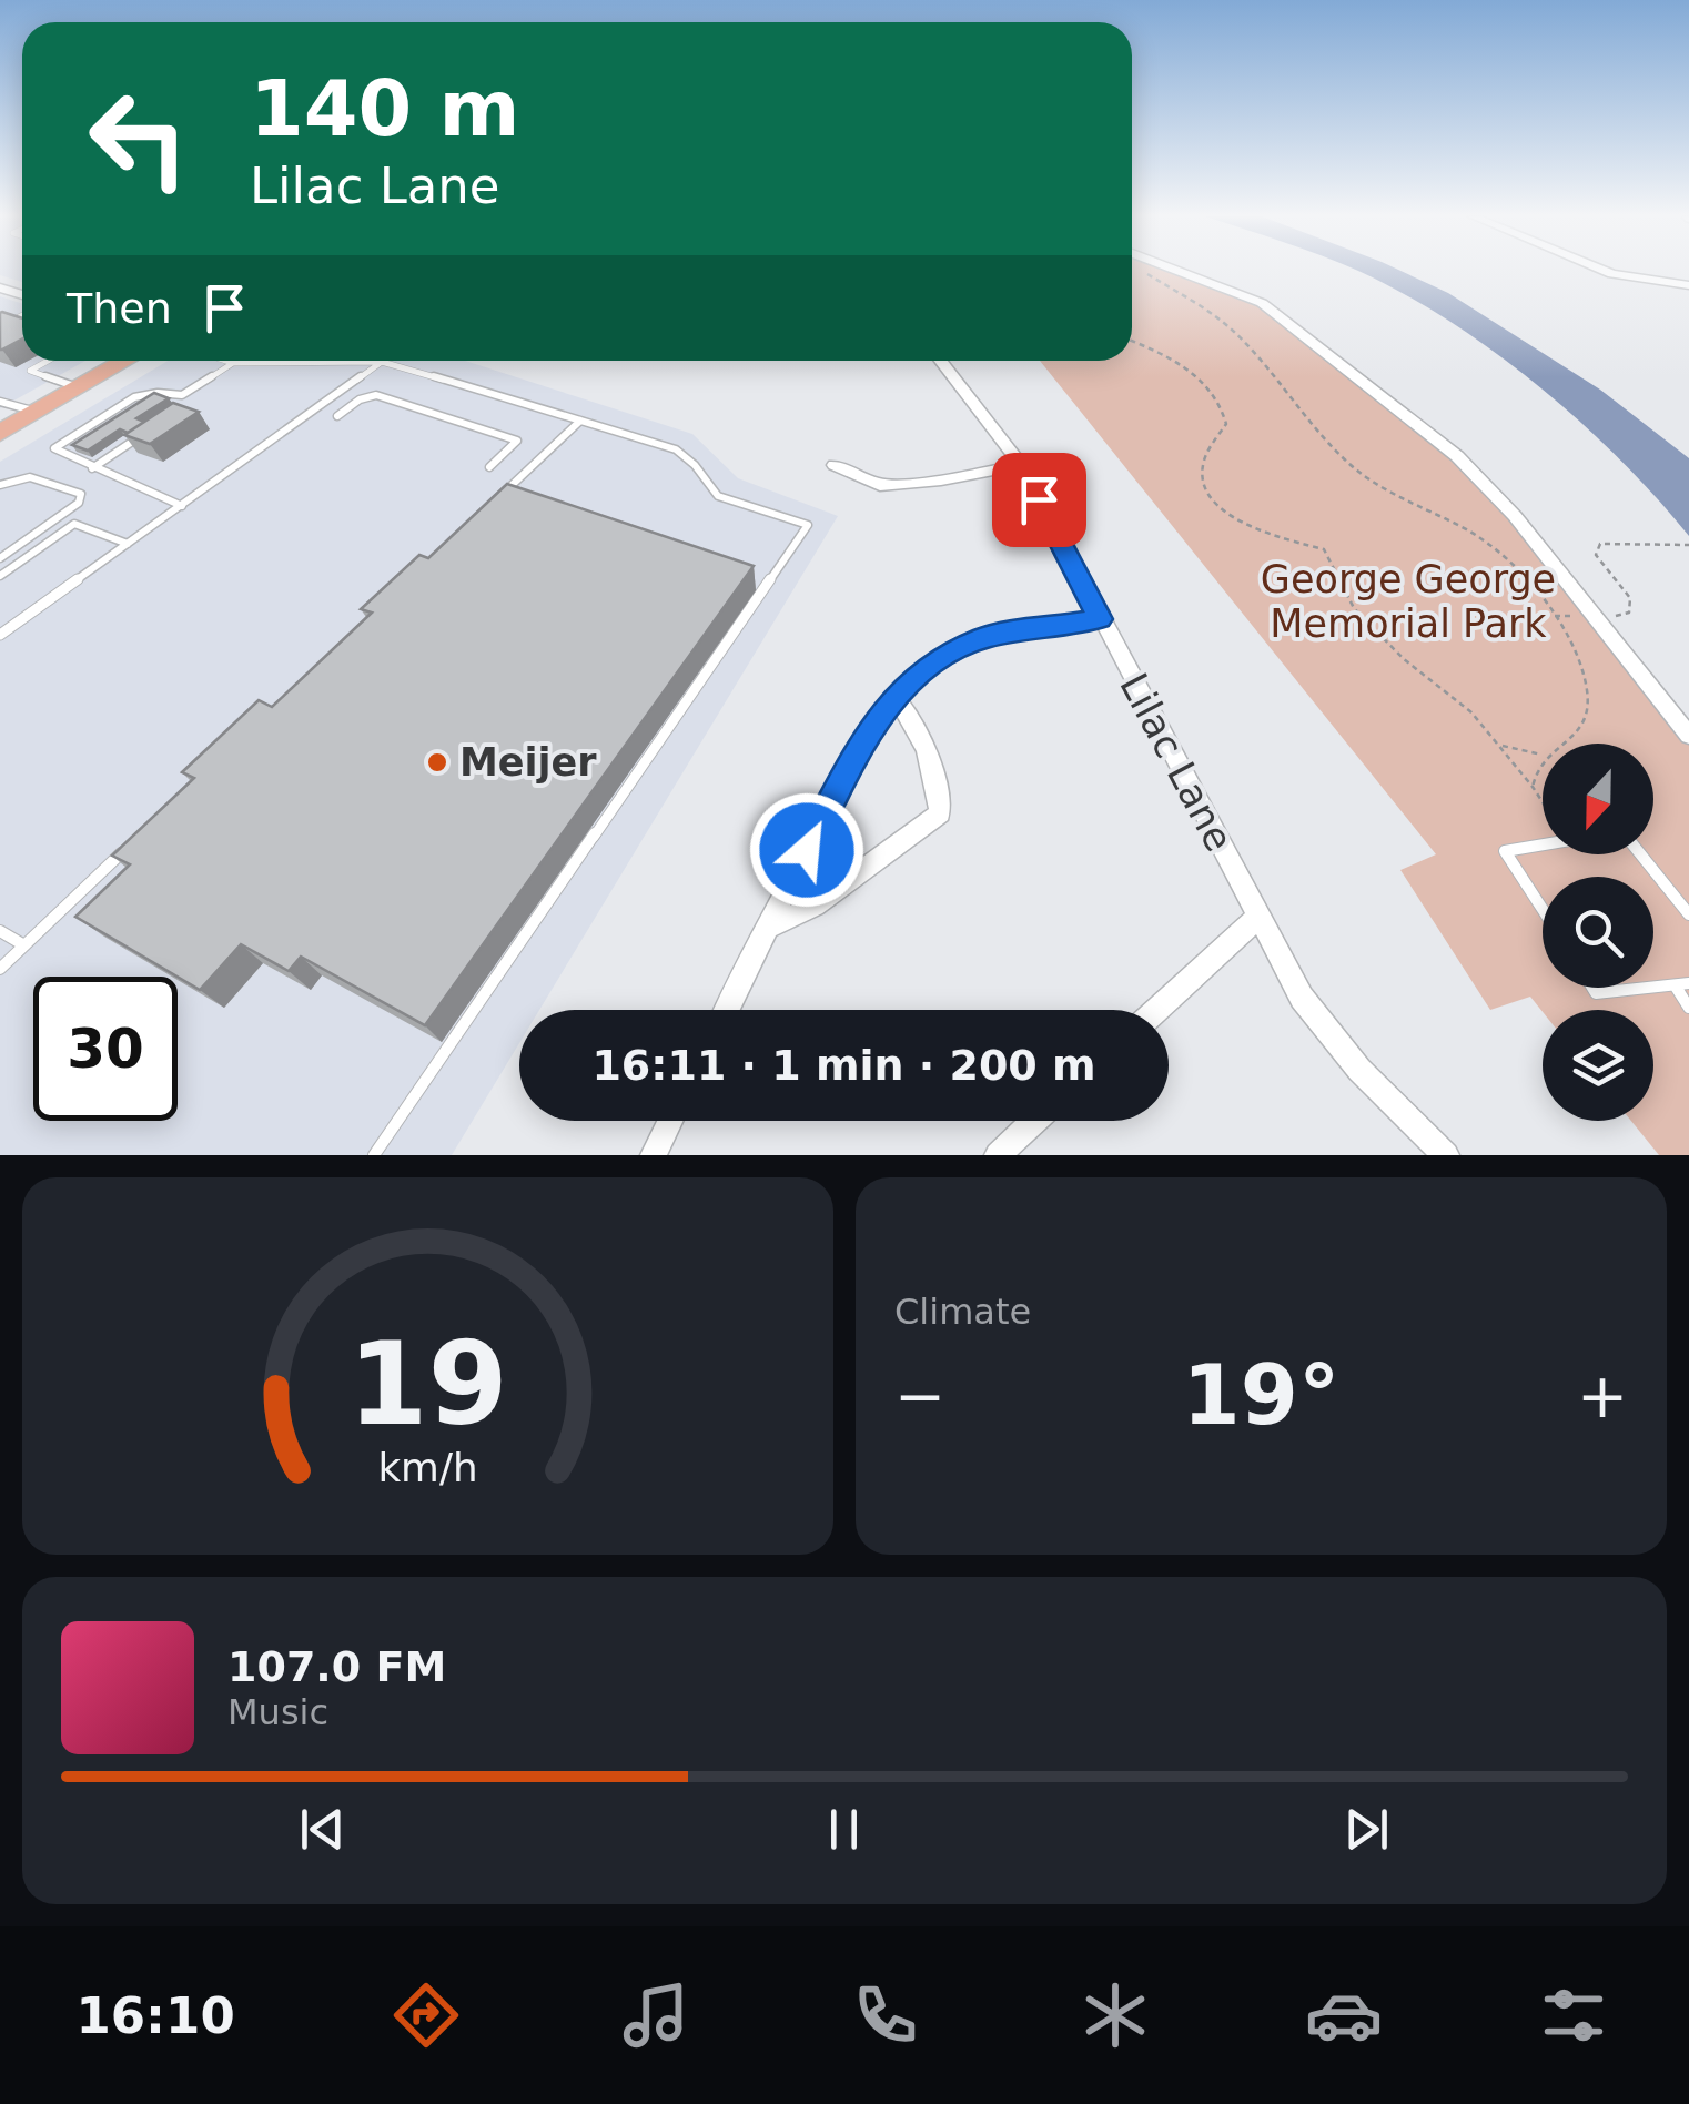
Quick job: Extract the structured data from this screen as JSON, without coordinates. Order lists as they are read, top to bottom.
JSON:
{
  "streets": {
    "street": ["Lilac Lane"]
  },
  "parks": ["George George Memorial Park"],
  "places": ["Meijer"],
  "north": "bottom",
  "page": {
    "turn": ["140 m", "Lilac Lane"],
    "then": "Then",
    "limit": "30",
    "trip": "16:11 · 1 min · 200 m",
    "tile": "Climate",
    "heat": ["−", "19°", "+"],
    "song": ["107.0 FM", "Music"],
    "tabs": "16:10",
    "gauge": ["19", "km/h"]
  }
}
